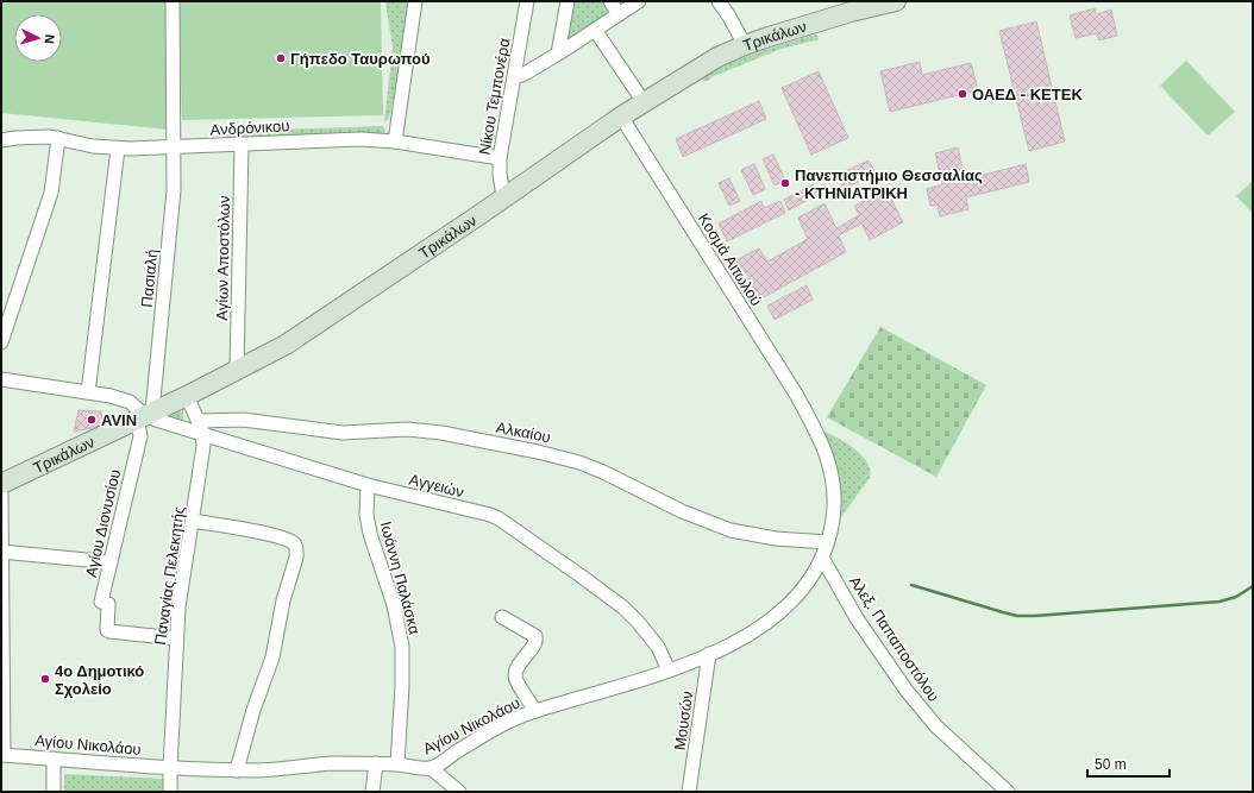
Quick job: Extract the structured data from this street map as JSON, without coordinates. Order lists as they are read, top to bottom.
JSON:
{
  "streets": {
    "main road": ["Τρικάλων"],
    "street": [
      "Νίκου Τεμπονέρα",
      "Ανδρόνικου",
      "Αγίων Αποστόλων",
      "Κοσμά Αιτωλού",
      "Πασιαλή",
      "Αλκαίου",
      "Αγγειών",
      "Αγίου Διονυσίου",
      "Παναγίας Πελεκητής",
      "Ιωάννη Παλάσκα",
      "Αλεξ. Παπαποστόλου",
      "Μουσών",
      "Αγίου Νικολάου"
    ]
  },
  "crossings": [
    ["Τρικάλων", "Νίκου Τεμπονέρα"],
    ["Τρικάλων", "Αγίων Αποστόλων"],
    ["Τρικάλων", "Κοσμά Αιτωλού"],
    ["Τρικάλων", "Πασιαλή"],
    ["Τρικάλων", "Αγγειών"],
    ["Τρικάλων", "Αγίου Διονυσίου"],
    ["Τρικάλων", "Παναγίας Πελεκητής"],
    ["Νίκου Τεμπονέρα", "Ανδρόνικου"],
    ["Ανδρόνικου", "Αγίων Αποστόλων"],
    ["Ανδρόνικου", "Πασιαλή"],
    ["Κοσμά Αιτωλού", "Αγίου Νικολάου"],
    ["Πασιαλή", "Αγγειών"],
    ["Πασιαλή", "Αγίου Διονυσίου"],
    ["Αλκαίου", "Παναγίας Πελεκητής"],
    ["Αλκαίου", "Αγίου Νικολάου"],
    ["Αγγειών", "Αγίου Διονυσίου"],
    ["Αγγειών", "Παναγίας Πελεκητής"],
    ["Αγγειών", "Ιωάννη Παλάσκα"],
    ["Αγγειών", "Αγίου Νικολάου"],
    ["Αγίου Διονυσίου", "Παναγίας Πελεκητής"],
    ["Παναγίας Πελεκητής", "Αγίου Νικολάου"],
    ["Ιωάννη Παλάσκα", "Αγίου Νικολάου"],
    ["Αλεξ. Παπαποστόλου", "Αγίου Νικολάου"],
    ["Μουσών", "Αγίου Νικολάου"]
  ],
  "places": [
    "Γήπεδο Ταυρωπού",
    "ΟΑΕΔ - ΚΕΤΕΚ",
    "Πανεπιστήμιο Θεσσαλίας - ΚΤΗΝΙΑΤΡΙΚΗ",
    "AVIN",
    "4ο Δημοτικό Σχολείο"
  ],
  "scale_bar": "50 m",
  "north": "right"
}
